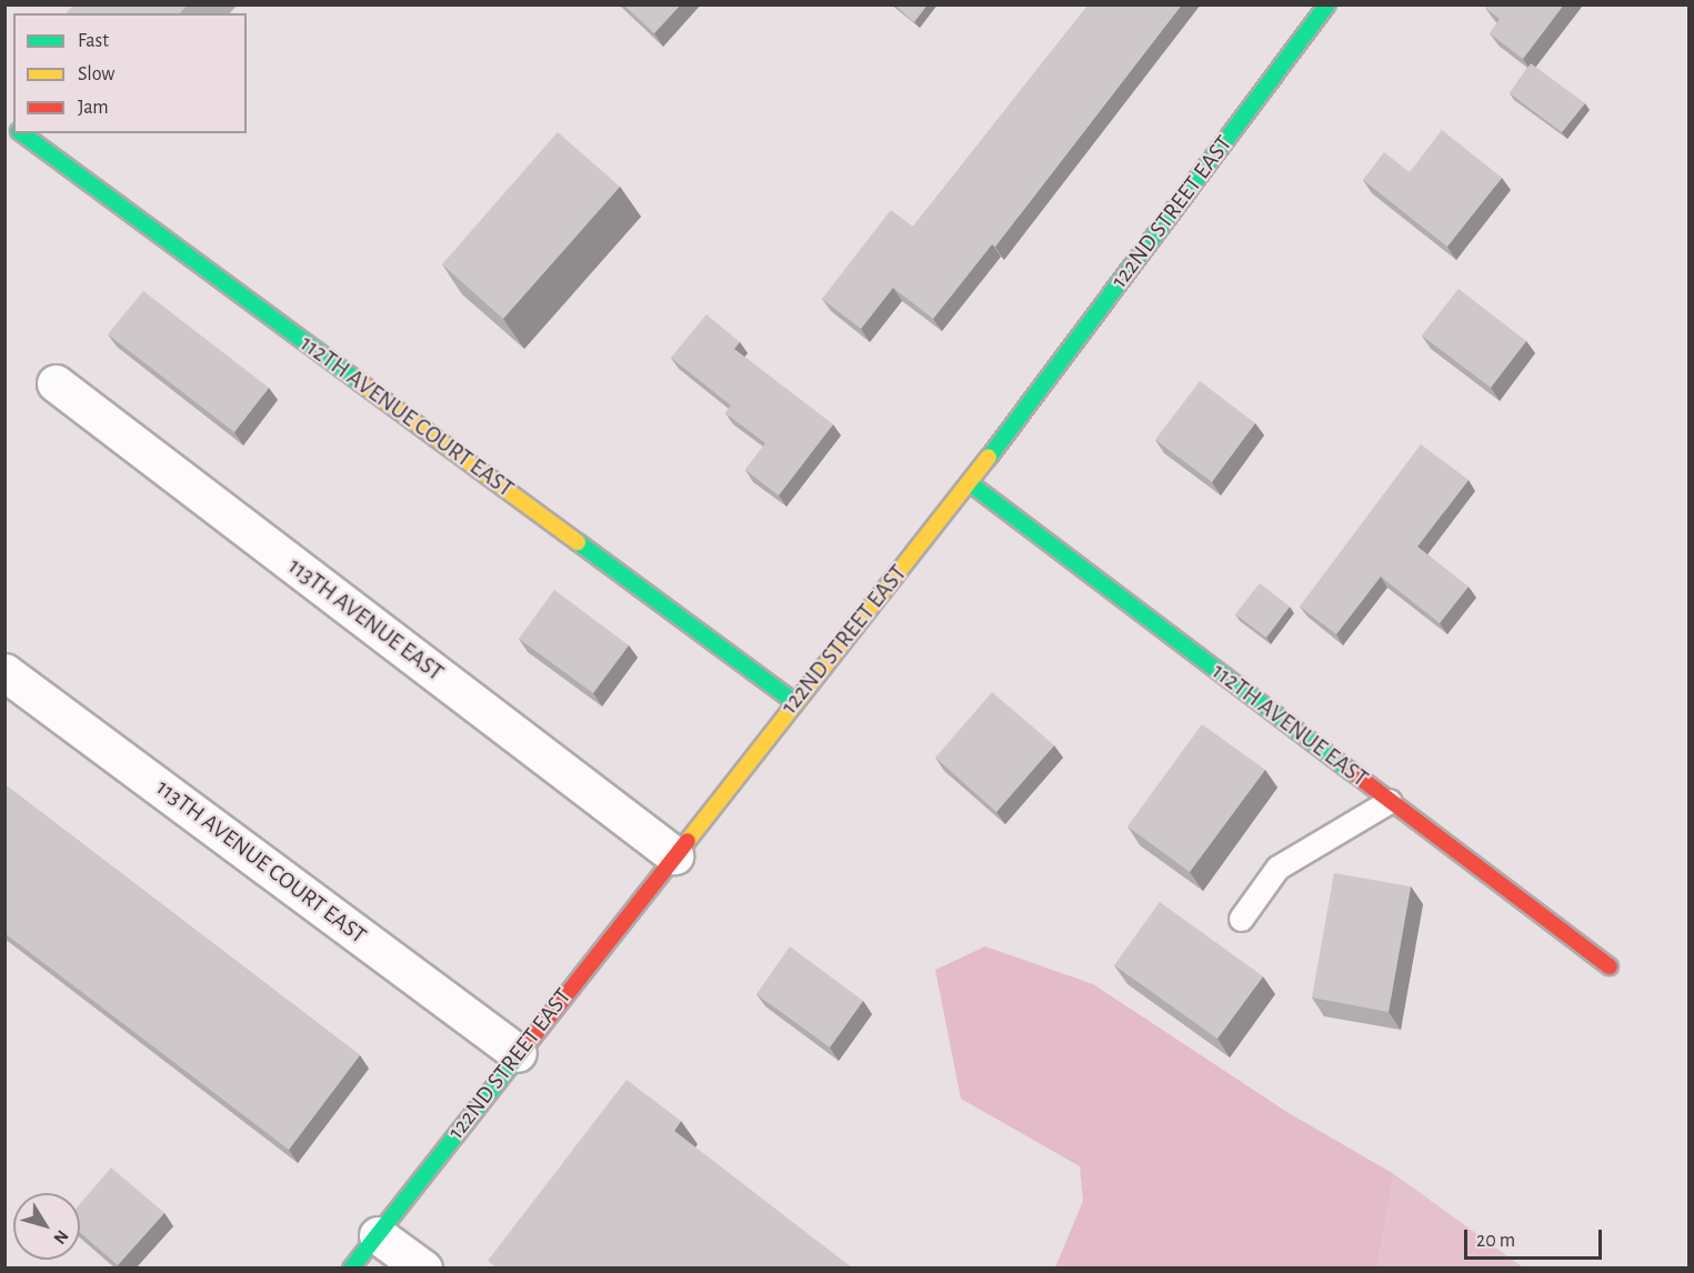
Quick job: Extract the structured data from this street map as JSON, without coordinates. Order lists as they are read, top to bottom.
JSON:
{
  "streets": {
    "street": [
      "122ND STREET EAST",
      "112TH AVENUE COURT EAST",
      "113TH AVENUE EAST",
      "112TH AVENUE EAST",
      "113TH AVENUE COURT EAST"
    ]
  },
  "crossings": [
    ["122ND STREET EAST", "112TH AVENUE COURT EAST"],
    ["122ND STREET EAST", "113TH AVENUE EAST"],
    ["122ND STREET EAST", "112TH AVENUE EAST"],
    ["122ND STREET EAST", "113TH AVENUE COURT EAST"]
  ],
  "legend": ["Fast", "Slow", "Jam"],
  "scale_bar": "20 m",
  "north": "bottom right"
}
